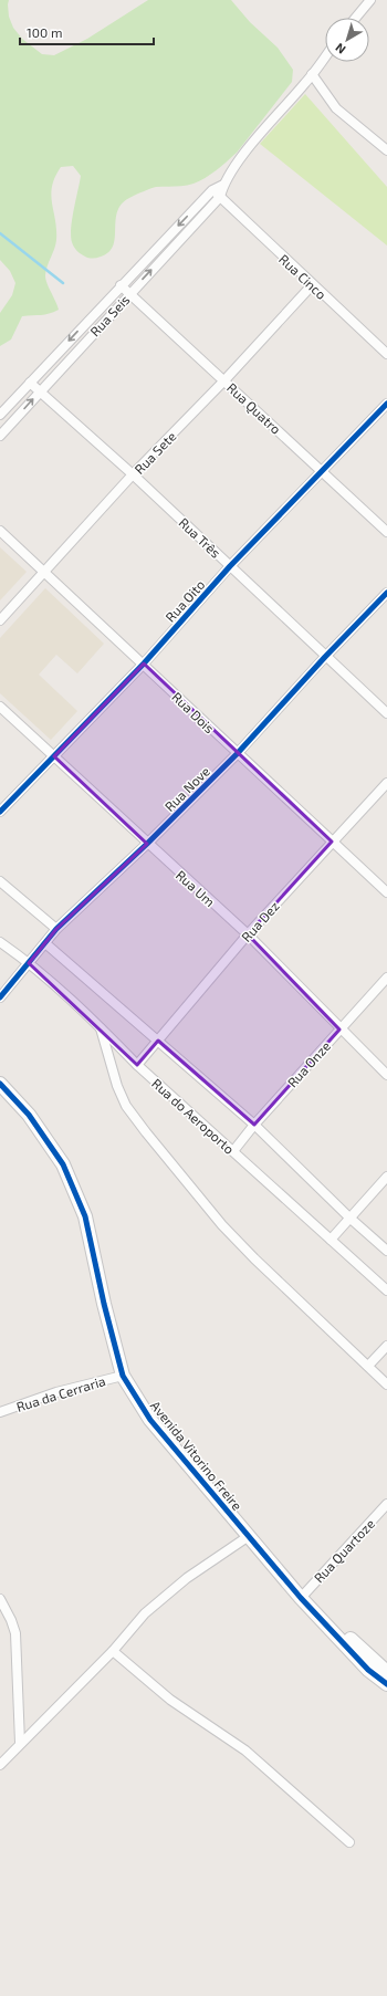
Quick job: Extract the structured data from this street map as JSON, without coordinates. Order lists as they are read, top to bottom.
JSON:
{
  "streets": {
    "street": [
      "Rua Cinco",
      "Rua Seis",
      "Rua Quatro",
      "Rua Sete",
      "Rua Três",
      "Rua Oito",
      "Rua Dois",
      "Rua Nove",
      "Rua Um",
      "Rua Dez",
      "Rua Onze",
      "Rua do Aeroporto",
      "Rua da Cerraria",
      "Avenida Vitorino Freire",
      "Rua Quartoze"
    ]
  },
  "crossings": [
    ["Rua Cinco", "Rua Seis"],
    ["Rua Cinco", "Rua Sete"],
    ["Rua Seis", "Rua Quatro"],
    ["Rua Seis", "Rua Três"],
    ["Rua Quatro", "Rua Sete"],
    ["Rua Quatro", "Rua Oito"],
    ["Rua Sete", "Rua Três"],
    ["Rua Sete", "Rua Dois"],
    ["Rua Três", "Rua Oito"],
    ["Rua Três", "Rua Nove"],
    ["Rua Oito", "Rua Dois"],
    ["Rua Oito", "Rua Um"],
    ["Rua Dois", "Rua Nove"],
    ["Rua Dois", "Rua Dez"],
    ["Rua Nove", "Rua Um"],
    ["Rua Nove", "Rua do Aeroporto"],
    ["Rua Um", "Rua Dez"],
    ["Rua Um", "Rua Onze"],
    ["Rua Dez", "Rua do Aeroporto"],
    ["Rua Onze", "Rua do Aeroporto"],
    ["Rua da Cerraria", "Avenida Vitorino Freire"],
    ["Avenida Vitorino Freire", "Rua Quartoze"]
  ],
  "scale_bar": "100 m",
  "north": "bottom left"
}
